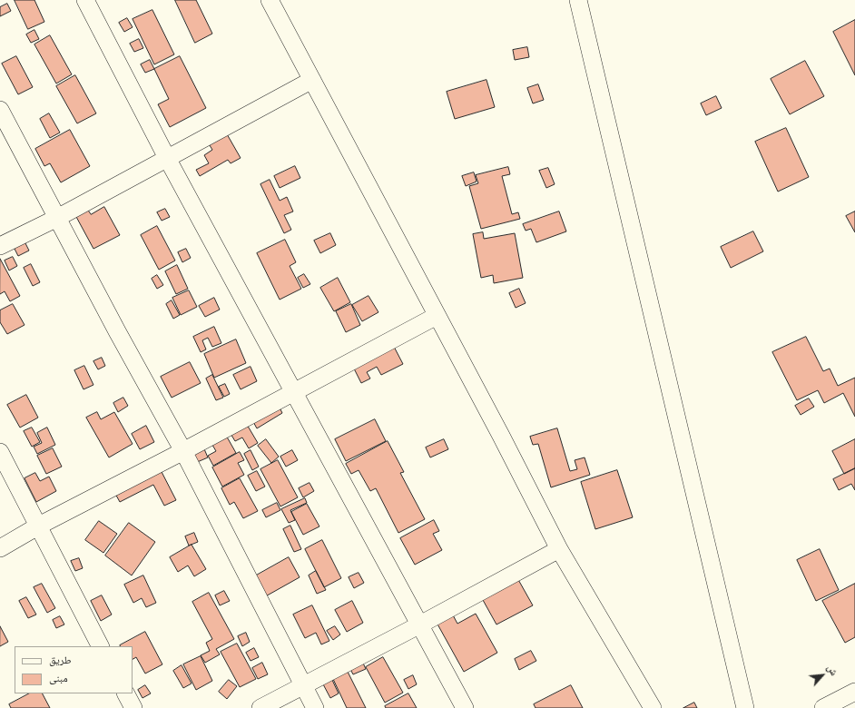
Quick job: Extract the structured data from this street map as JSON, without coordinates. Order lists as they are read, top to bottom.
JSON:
{
  "legend": ["طريق", "مبنى"],
  "north": "top right"
}
